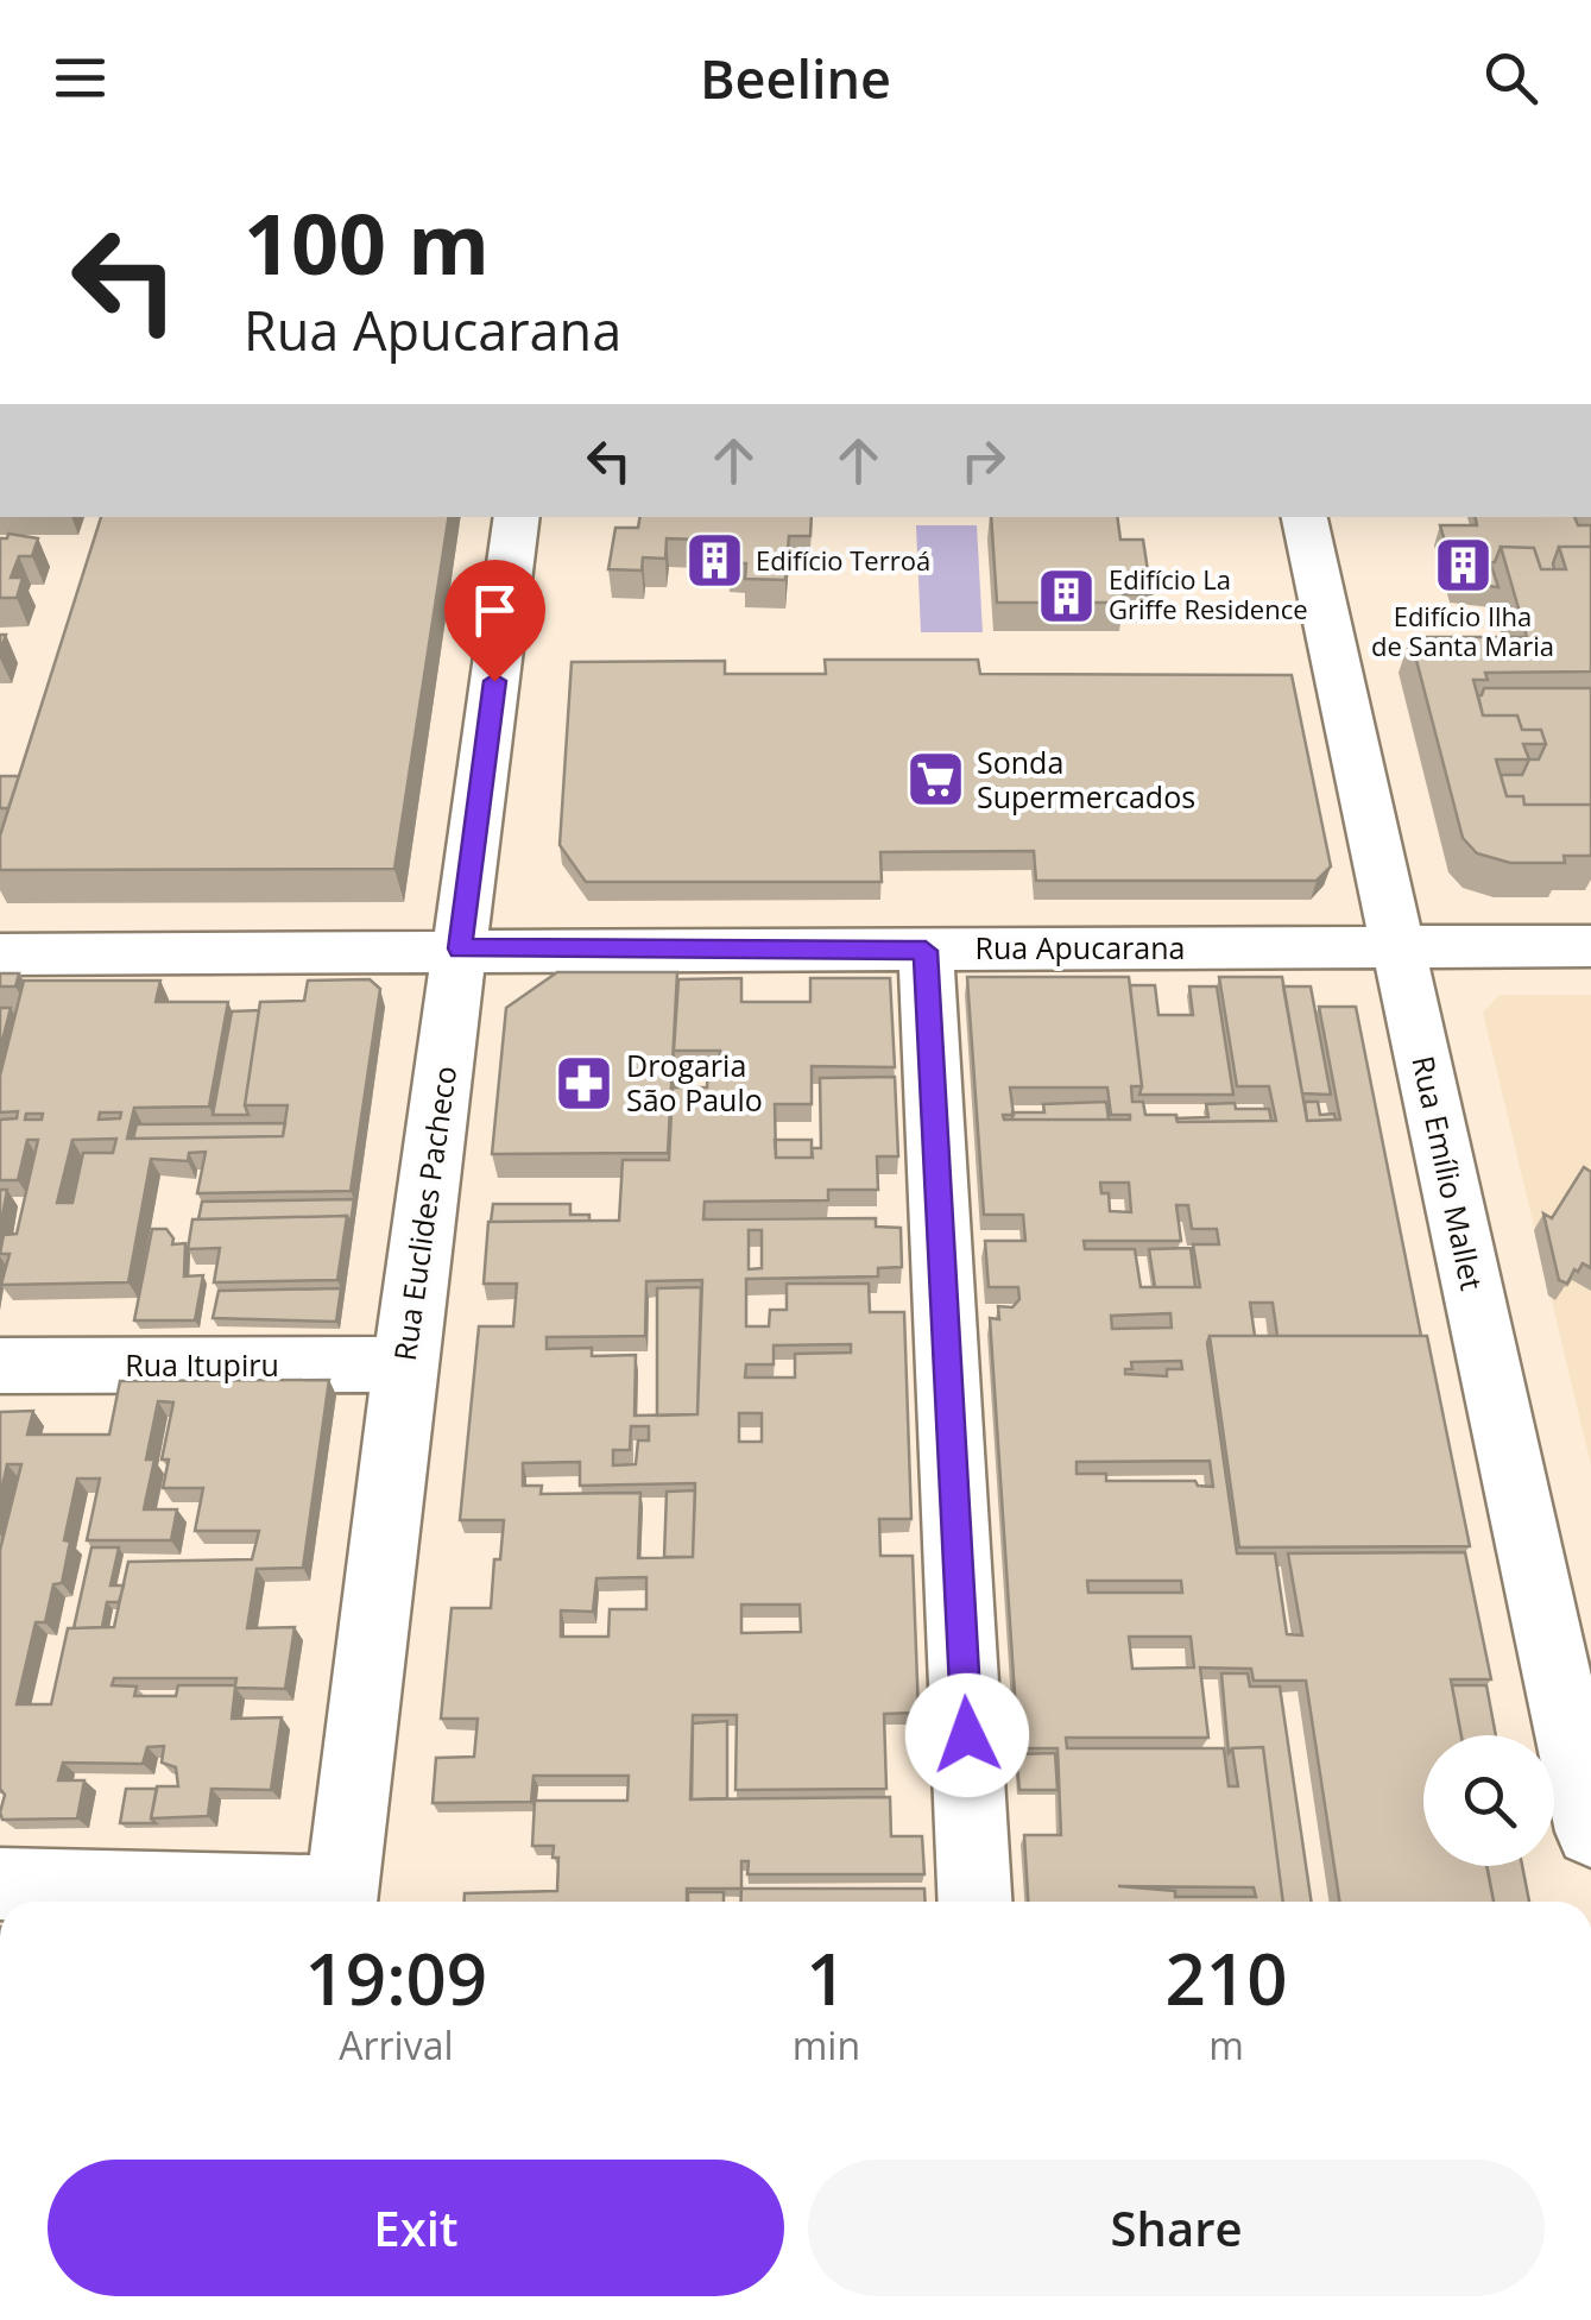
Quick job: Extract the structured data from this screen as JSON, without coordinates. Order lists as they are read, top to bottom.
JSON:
{
  "streets": {
    "street": [
      "Rua Apucarana",
      "Rua Emílio Mallet",
      "Rua Euclides Pacheco",
      "Rua Itupiru"
    ]
  },
  "crossings": [
    ["Rua Apucarana", "Rua Emílio Mallet"],
    ["Rua Apucarana", "Rua Euclides Pacheco"],
    ["Rua Euclides Pacheco", "Rua Itupiru"]
  ],
  "places": {
    "building": ["Edifício Terroá", "Edifício Ilha de Santa Maria", "Edifício La Griffe Residence"],
    "supermarket": ["Sonda Supermercados"],
    "pharmacy": ["Drogaria São Paulo"]
  },
  "page": {
    "header": "Beeline",
    "turn": ["100 m", "Rua Apucarana"],
    "eta": [
      "19:09",
      "Arrival",
      "1",
      "min",
      "210",
      "m"
    ],
    "buttons": ["Exit", "Share"]
  }
}
